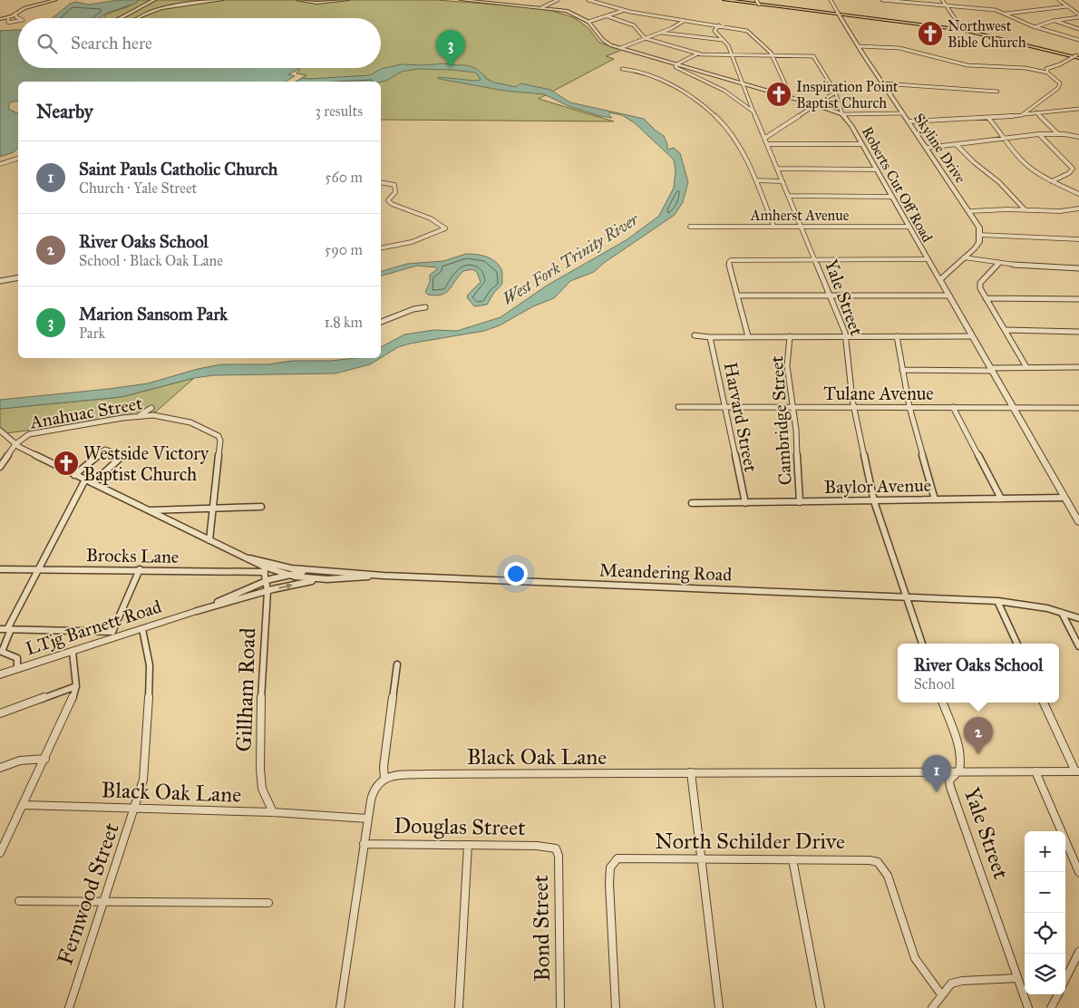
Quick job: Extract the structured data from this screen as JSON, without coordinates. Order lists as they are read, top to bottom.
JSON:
{
  "streets": {
    "street": [
      "Skyline Drive",
      "Roberts Cut Off Road",
      "Amherst Avenue",
      "Yale Street",
      "Tulane Avenue",
      "Anahuac Street",
      "Harvard Street",
      "Cambridge Street",
      "Baylor Avenue",
      "Brocks Lane",
      "Meandering Road",
      "LTjg Barnett Road",
      "Gillham Road",
      "Black Oak Lane",
      "Douglas Street",
      "North Schilder Drive",
      "Fernwood Street",
      "Bond Street"
    ]
  },
  "crossings": [
    ["Roberts Cut Off Road", "Amherst Avenue"],
    ["Roberts Cut Off Road", "Yale Street"],
    ["Roberts Cut Off Road", "Tulane Avenue"],
    ["Roberts Cut Off Road", "Baylor Avenue"],
    ["Amherst Avenue", "Yale Street"],
    ["Yale Street", "Tulane Avenue"],
    ["Yale Street", "Harvard Street"],
    ["Yale Street", "Baylor Avenue"],
    ["Yale Street", "Meandering Road"],
    ["Yale Street", "Black Oak Lane"],
    ["Tulane Avenue", "Harvard Street"],
    ["Tulane Avenue", "Cambridge Street"],
    ["Anahuac Street", "Meandering Road"],
    ["Harvard Street", "Baylor Avenue"],
    ["Cambridge Street", "Baylor Avenue"],
    ["Brocks Lane", "Meandering Road"],
    ["Brocks Lane", "Gillham Road"],
    ["Meandering Road", "LTjg Barnett Road"],
    ["Meandering Road", "Gillham Road"],
    ["LTjg Barnett Road", "Gillham Road"],
    ["LTjg Barnett Road", "Fernwood Street"],
    ["Gillham Road", "Black Oak Lane"],
    ["Black Oak Lane", "Fernwood Street"],
    ["Douglas Street", "Bond Street"]
  ],
  "water": ["West Fork Trinity River"],
  "places": {
    "church": ["Northwest Bible Church", "Inspiration Point Baptist Church", "Westside Victory Baptist Church"]
  },
  "page": {
    "search": "Search here",
    "pins": ["3", "2", "1"],
    "heading": ["Nearby", "3 results"],
    "list": [
      {
        "mark": "1",
        "name": "Saint Pauls Catholic Church",
        "note": "Church · Yale Street",
        "value": "560 m"
      },
      {
        "mark": "2",
        "name": "River Oaks School",
        "note": "School · Black Oak Lane",
        "value": "590 m"
      },
      {
        "mark": "3",
        "name": "Marion Sansom Park",
        "note": "Park",
        "value": "1.8 km"
      }
    ],
    "popup": ["River Oaks School", "School"],
    "map_buttons": ["+", "−"]
  }
}
